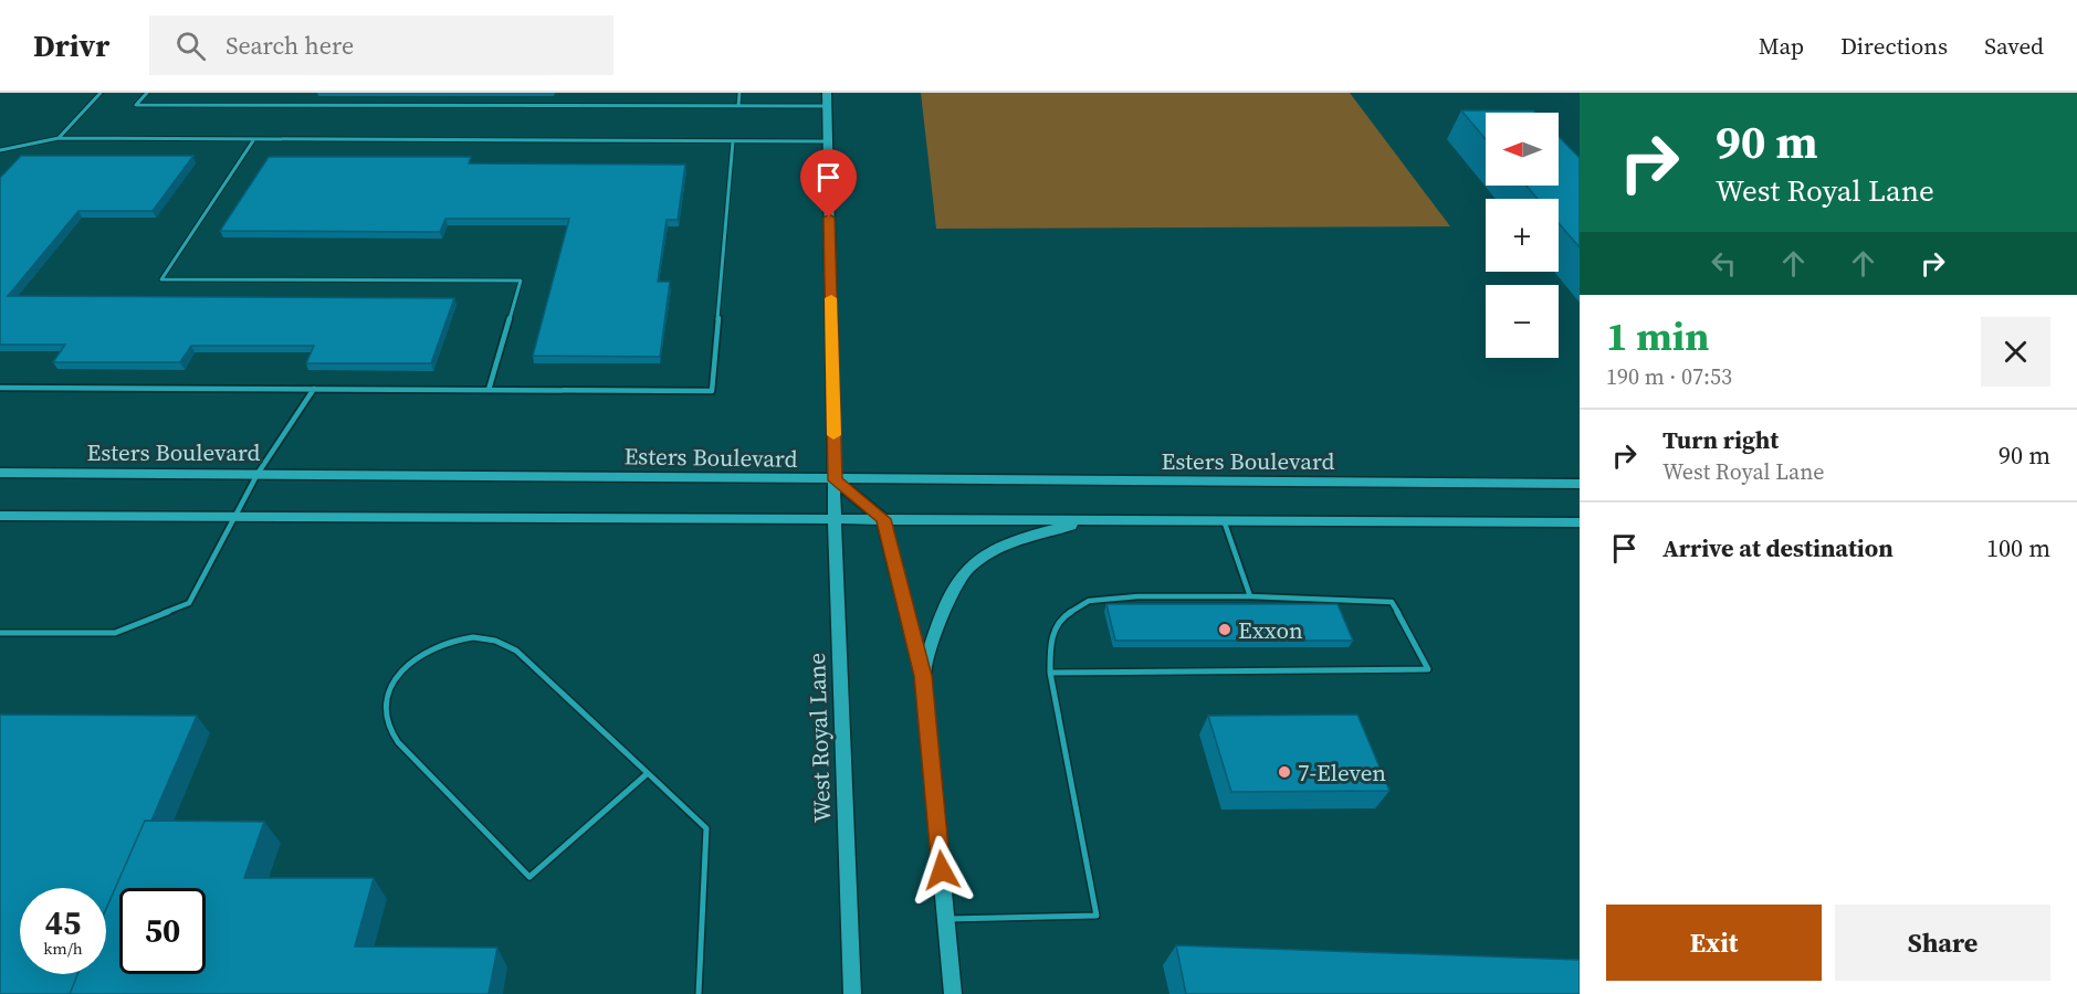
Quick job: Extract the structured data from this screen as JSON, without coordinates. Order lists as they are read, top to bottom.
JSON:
{
  "streets": {
    "main road": ["Esters Boulevard", "West Royal Lane"]
  },
  "crossings": [
    ["Esters Boulevard", "West Royal Lane"]
  ],
  "places": ["Exxon", "7-Eleven"],
  "north": "left",
  "page": {
    "header": "Drivr",
    "search": "Search here",
    "nav": ["Map", "Directions", "Saved"],
    "turn": ["90 m", "West Royal Lane"],
    "map_buttons": ["+", "−"],
    "heading": ["1 min", "190 m · 07:53"],
    "list": [
      {
        "name": "Turn right",
        "note": "West Royal Lane",
        "value": "90 m"
      },
      {
        "name": "Arrive at destination",
        "value": "100 m"
      }
    ],
    "speed": "45 km/h",
    "limit": "50",
    "buttons": ["Exit", "Share"]
  }
}
